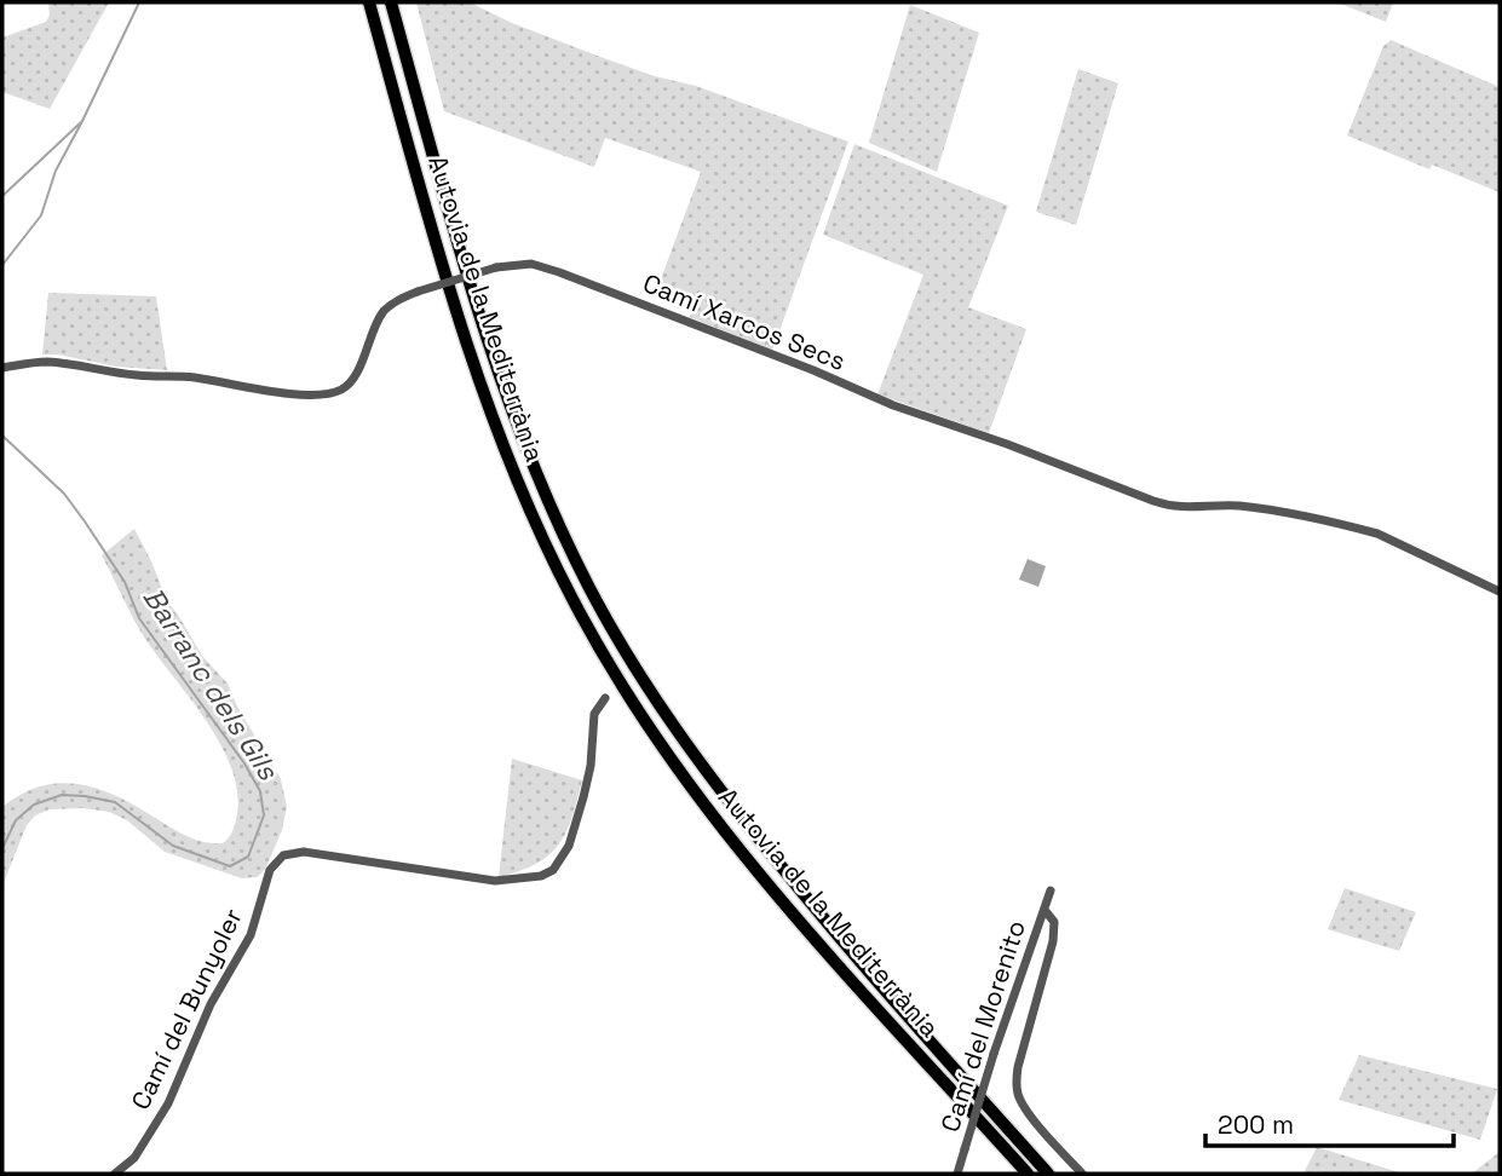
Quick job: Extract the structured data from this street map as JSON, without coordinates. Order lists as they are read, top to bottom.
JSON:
{
  "streets": {
    "highway": ["Autovia de la Mediterrània"],
    "street": ["Camí Xarcos Secs", "Camí del Bunyoler", "Camí del Morenito"]
  },
  "water": ["Barranc dels Gils"],
  "scale_bar": "200 m"
}
